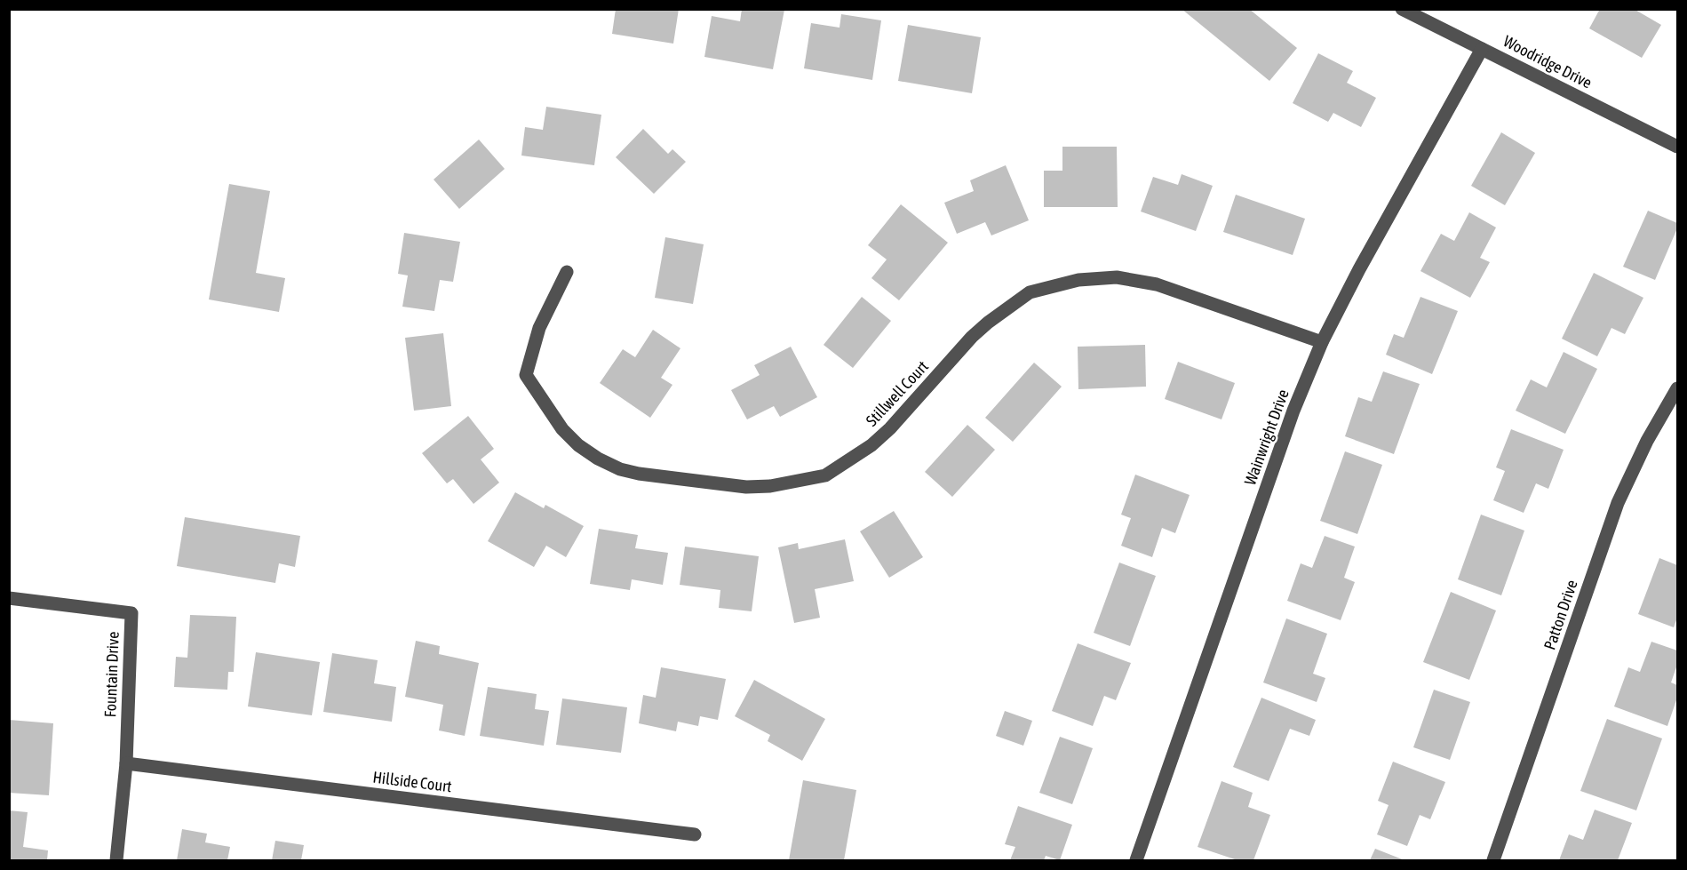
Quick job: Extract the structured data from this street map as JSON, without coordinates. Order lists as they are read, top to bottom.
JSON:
{
  "streets": {
    "street": [
      "Woodridge Drive",
      "Stillwell Court",
      "Wainwright Drive",
      "Patton Drive",
      "Fountain Drive",
      "Hillside Court"
    ]
  },
  "crossings": [
    ["Woodridge Drive", "Wainwright Drive"],
    ["Stillwell Court", "Wainwright Drive"],
    ["Fountain Drive", "Hillside Court"]
  ]
}
